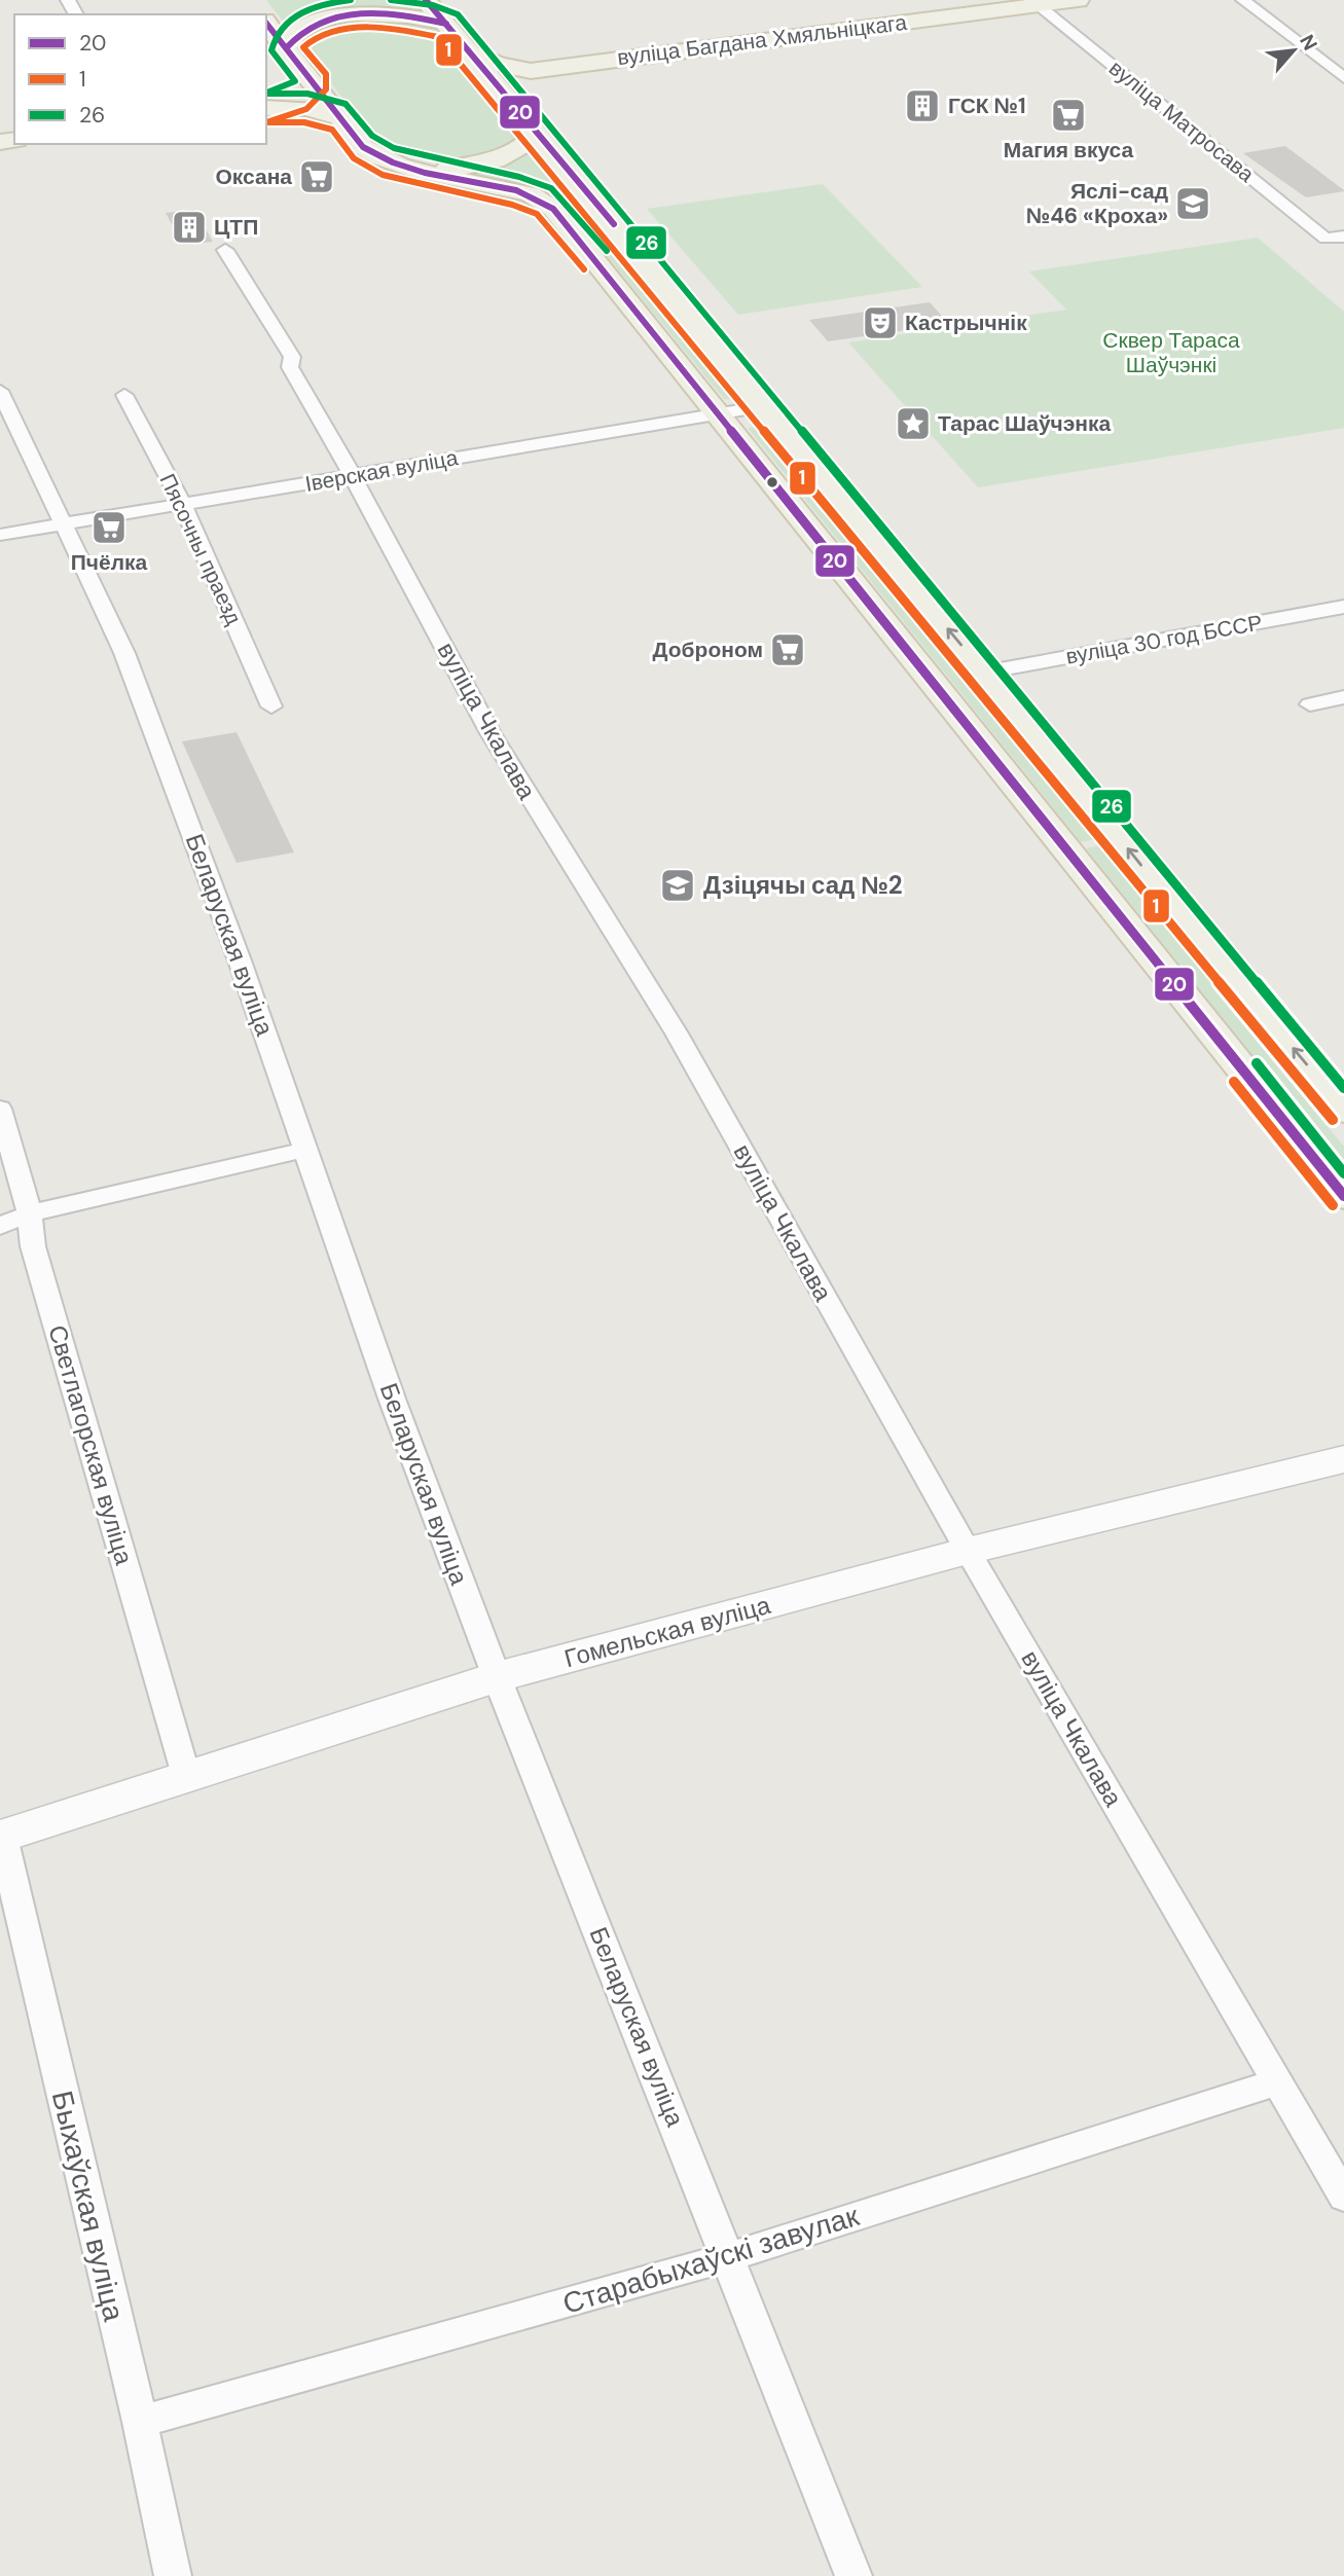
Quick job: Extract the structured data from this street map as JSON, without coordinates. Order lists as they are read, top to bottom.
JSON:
{
  "streets": {
    "main road": ["вуліца Багдана Хмяльніцкага", "Гомельская вуліца"],
    "street": [
      "вуліца Матросава",
      "Іверская вуліца",
      "Пясочны праезд",
      "вуліца 30 год БССР",
      "вуліца Чкалава",
      "Беларуская вуліца",
      "Светлагорская вуліца",
      "Быхаўская вуліца",
      "Старабыхаўскі завулак"
    ]
  },
  "crossings": [
    ["вуліца Багдана Хмяльніцкага", "вуліца Матросава"],
    ["Іверская вуліца", "Пясочны праезд"],
    ["Іверская вуліца", "вуліца Чкалава"],
    ["Іверская вуліца", "Беларуская вуліца"],
    ["вуліца Чкалава", "Гомельская вуліца"],
    ["вуліца Чкалава", "Старабыхаўскі завулак"],
    ["Беларуская вуліца", "Гомельская вуліца"],
    ["Беларуская вуліца", "Старабыхаўскі завулак"],
    ["Светлагорская вуліца", "Гомельская вуліца"],
    ["Гомельская вуліца", "Быхаўская вуліца"],
    ["Быхаўская вуліца", "Старабыхаўскі завулак"]
  ],
  "parks": ["Сквер Тараса Шаўчэнкі"],
  "places": {
    "building": ["ГСК №1", "ЦТП"],
    "supermarket": [
      "Магия вкуса",
      "Оксана",
      "Пчёлка",
      "Доброном"
    ],
    "school or university": ["Яслі-сад №46 «Кроха»", "Дзіцячы сад №2"],
    "theatre": ["Кастрычнік"],
    "place": ["Тарас Шаўчэнка"]
  },
  "lines": ["transit line 20", "transit line 26", "transit line 1"],
  "legend": ["20", "1", "26"],
  "north": "top right"
}
